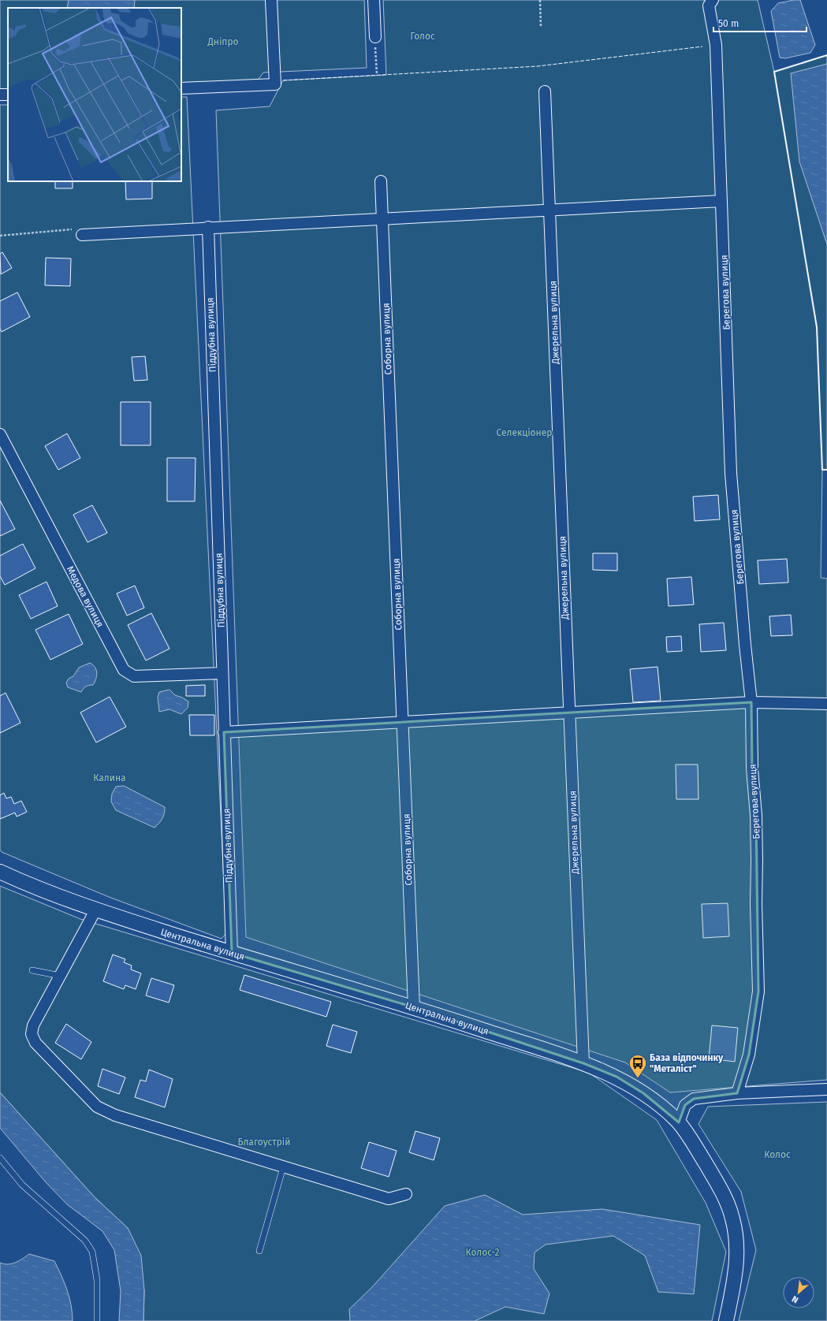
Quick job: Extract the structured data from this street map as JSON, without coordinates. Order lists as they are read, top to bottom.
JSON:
{
  "streets": {
    "street": [
      "Берегова вулиця",
      "Джерельна вулиця",
      "Піддубна вулиця",
      "Соборна вулиця",
      "Медова вулиця",
      "Центральна вулиця"
    ]
  },
  "crossings": [
    ["Джерельна вулиця", "Центральна вулиця"],
    ["Піддубна вулиця", "Медова вулиця"],
    ["Піддубна вулиця", "Центральна вулиця"],
    ["Соборна вулиця", "Центральна вулиця"]
  ],
  "parks": [
    "Голос",
    "Дніпро",
    "Селекціонер",
    "Калина",
    "Благоустрій",
    "Колос",
    "Колос-2"
  ],
  "places": {
    "bus stop": ["База відпочинку \"Металіст\""]
  },
  "scale_bar": "50 m",
  "north": "bottom left"
}
